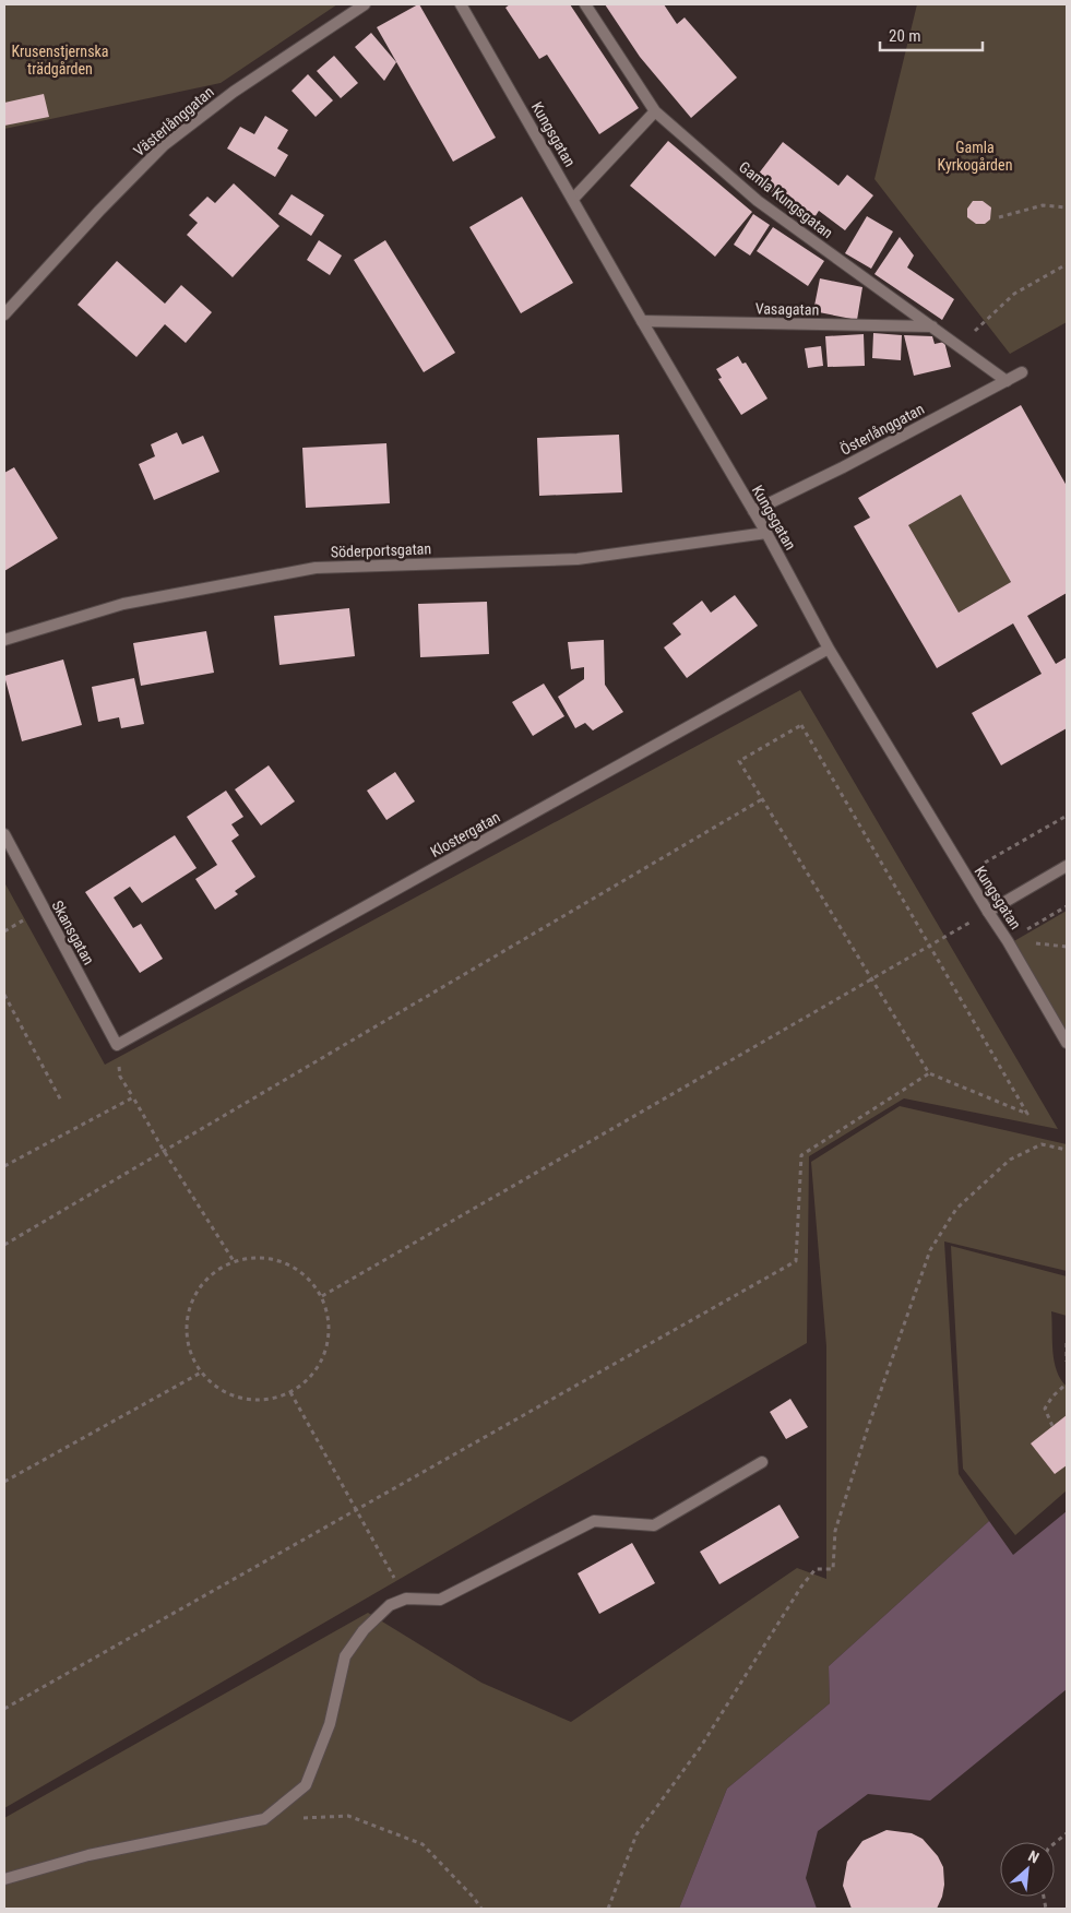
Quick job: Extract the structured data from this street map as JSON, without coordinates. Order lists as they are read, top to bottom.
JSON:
{
  "streets": {
    "street": [
      "Västerlånggatan",
      "Kungsgatan",
      "Gamla Kungsgatan",
      "Vasagatan",
      "Österlånggatan",
      "Söderportsgatan",
      "Klostergatan",
      "Skansgatan"
    ]
  },
  "crossings": [
    ["Kungsgatan", "Vasagatan"],
    ["Kungsgatan", "Österlånggatan"],
    ["Kungsgatan", "Söderportsgatan"],
    ["Kungsgatan", "Klostergatan"],
    ["Gamla Kungsgatan", "Vasagatan"],
    ["Gamla Kungsgatan", "Österlånggatan"],
    ["Klostergatan", "Skansgatan"]
  ],
  "parks": ["Krusenstjernska trädgården", "Gamla Kyrkogården"],
  "scale_bar": "20 m",
  "north": "top right"
}
